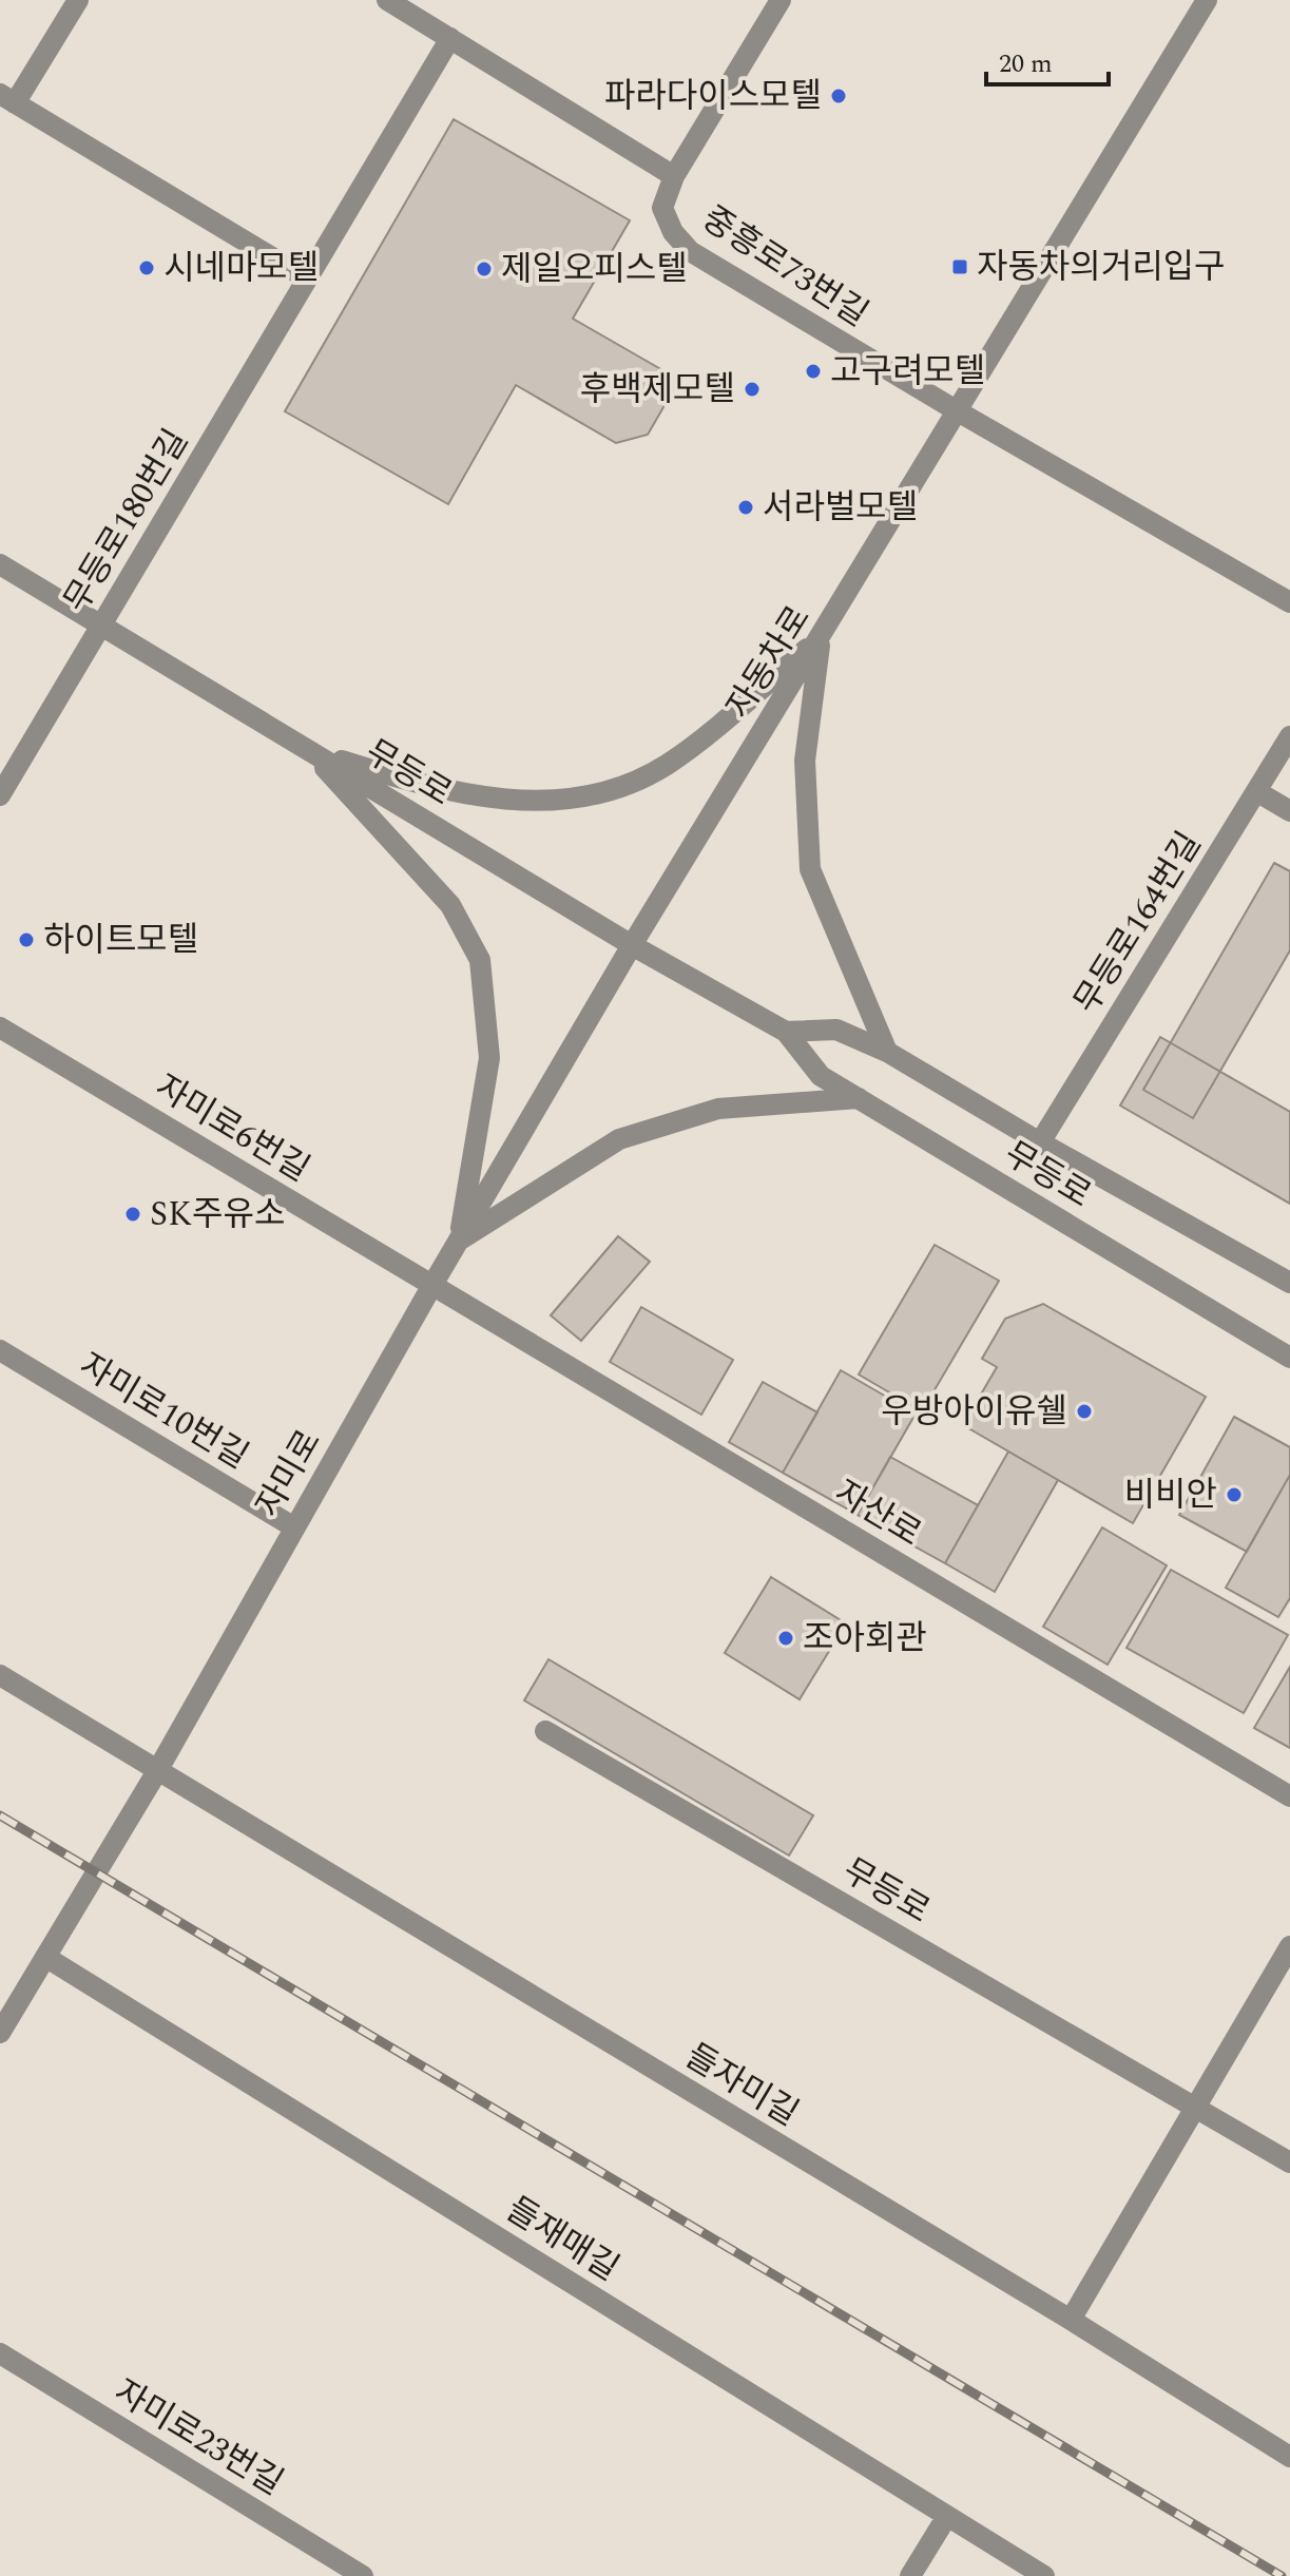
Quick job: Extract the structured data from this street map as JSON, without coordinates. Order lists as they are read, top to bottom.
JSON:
{
  "streets": {
    "street": [
      "중흥로73번길",
      "무등로180번길",
      "자동차로",
      "무등로",
      "무등로164번길",
      "자미로6번길",
      "자미로10번길",
      "자미로",
      "자산로",
      "들자미길",
      "들재매길",
      "자미로23번길"
    ]
  },
  "crossings": [
    ["중흥로73번길", "무등로180번길"],
    ["중흥로73번길", "자동차로"],
    ["무등로180번길", "무등로"],
    ["자동차로", "무등로"],
    ["자동차로", "자미로"],
    ["무등로", "무등로164번길"],
    ["무등로", "자미로"],
    ["자미로6번길", "자미로"],
    ["자미로6번길", "자산로"],
    ["자미로10번길", "자미로"],
    ["자미로", "자산로"],
    ["자미로", "들자미길"],
    ["자미로", "들재매길"]
  ],
  "places": {
    "other": [
      "파라다이스모텔",
      "시네마모텔",
      "제일오피스텔",
      "고구려모텔",
      "후백제모텔",
      "서라벌모텔",
      "하이트모텔",
      "SK주유소",
      "우방아이유쉘",
      "비비안",
      "조아회관"
    ],
    "transit": ["자동차의거리입구"]
  },
  "scale_bar": "20 m"
}
